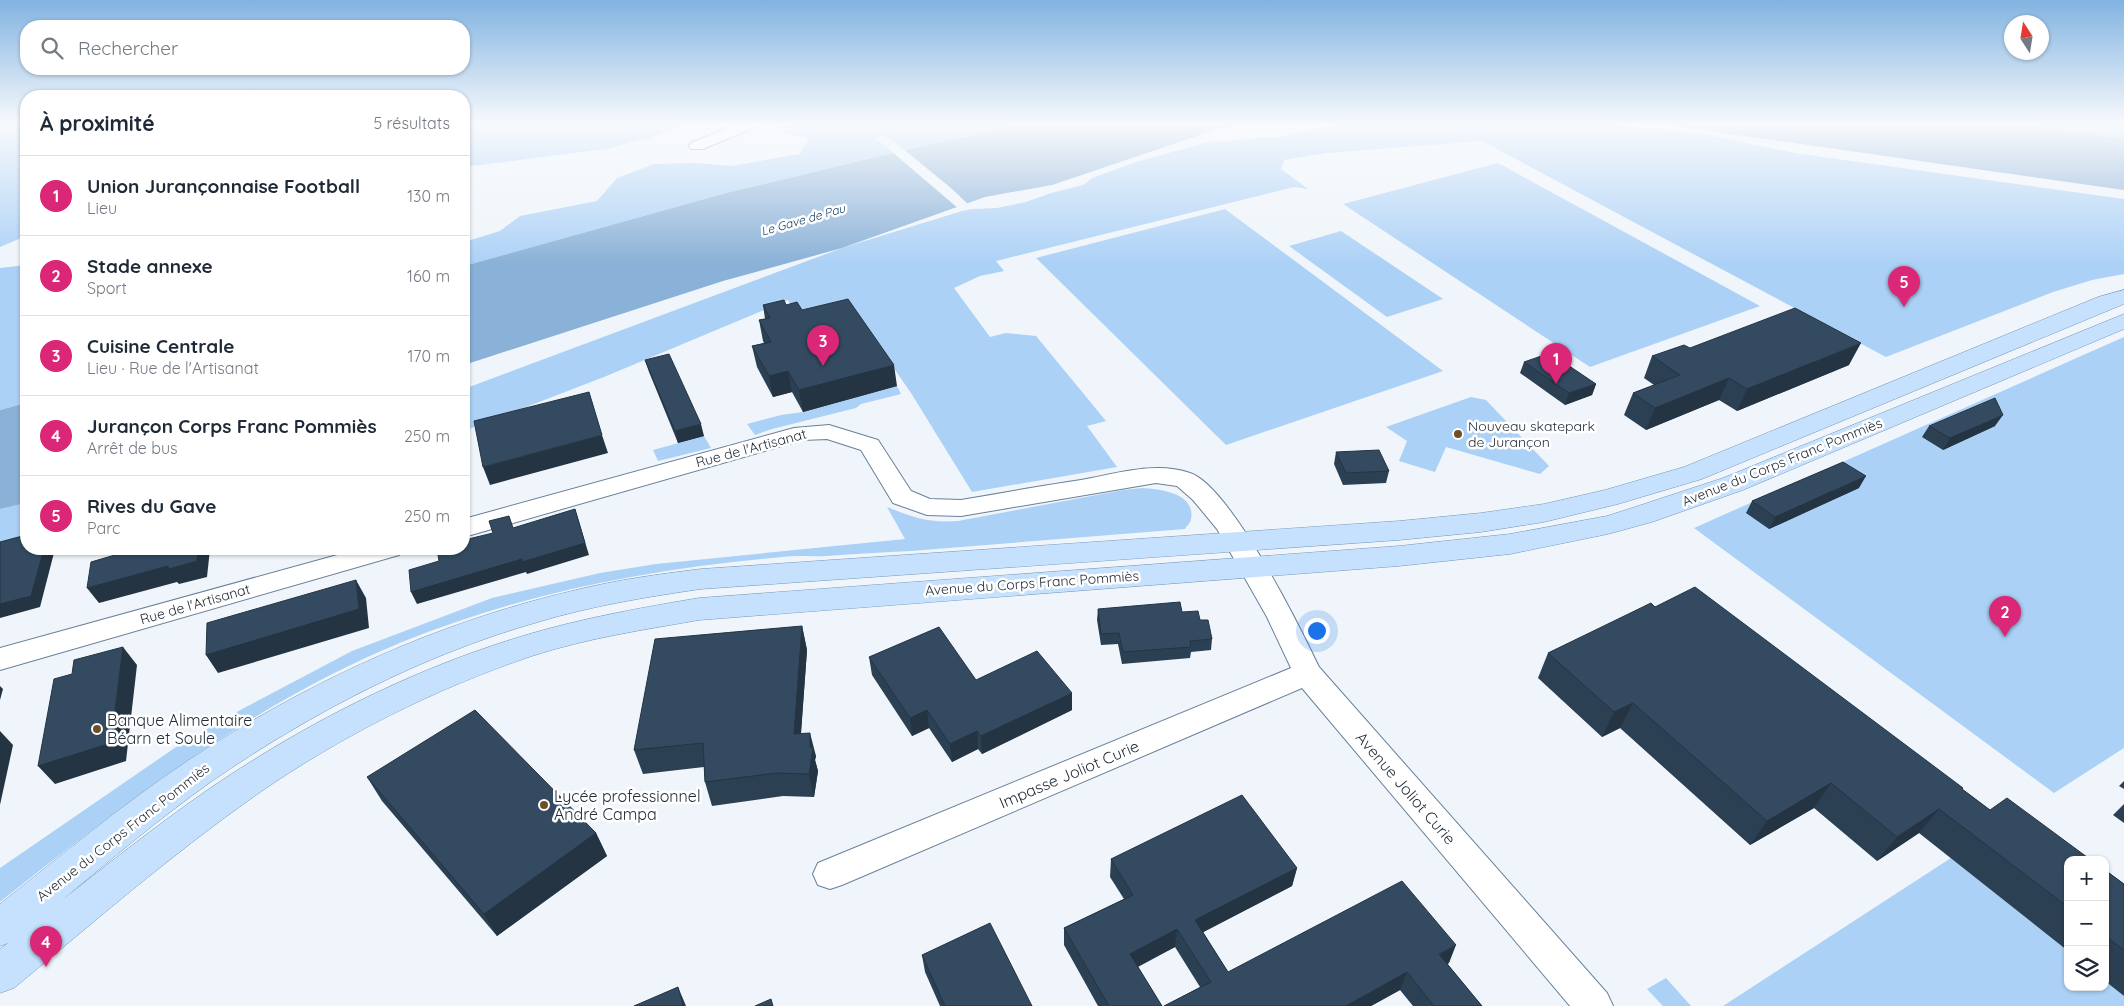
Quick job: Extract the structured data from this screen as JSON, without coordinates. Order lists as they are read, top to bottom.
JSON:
{
  "streets": {
    "main road": ["Avenue du Corps Franc Pommiès"],
    "street": ["Rue de l'Artisanat", "Impasse Joliot Curie", "Avenue Joliot Curie"]
  },
  "crossings": [
    ["Rue de l'Artisanat", "Avenue du Corps Franc Pommiès"],
    ["Rue de l'Artisanat", "Avenue Joliot Curie"],
    ["Avenue du Corps Franc Pommiès", "Avenue Joliot Curie"],
    ["Impasse Joliot Curie", "Avenue Joliot Curie"]
  ],
  "water": ["Le Gave de Pau"],
  "places": ["Nouveau skatepark de Jurançon", "Banque Alimentaire Béarn et Soule", "Lycée professionnel André Campa"],
  "north": "top",
  "page": {
    "search": "Rechercher",
    "heading": ["À proximité", "5 résultats"],
    "list": [
      {
        "mark": "1",
        "name": "Union Jurançonnaise Football",
        "note": "Lieu",
        "value": "130 m"
      },
      {
        "mark": "2",
        "name": "Stade annexe",
        "note": "Sport",
        "value": "160 m"
      },
      {
        "mark": "3",
        "name": "Cuisine Centrale",
        "note": "Lieu · Rue de l'Artisanat",
        "value": "170 m"
      },
      {
        "mark": "4",
        "name": "Jurançon Corps Franc Pommiès",
        "note": "Arrêt de bus",
        "value": "250 m"
      },
      {
        "mark": "5",
        "name": "Rives du Gave",
        "note": "Parc",
        "value": "250 m"
      }
    ],
    "pins": [
      "5",
      "3",
      "1",
      "2",
      "4"
    ],
    "map_buttons": ["+", "−"]
  }
}
